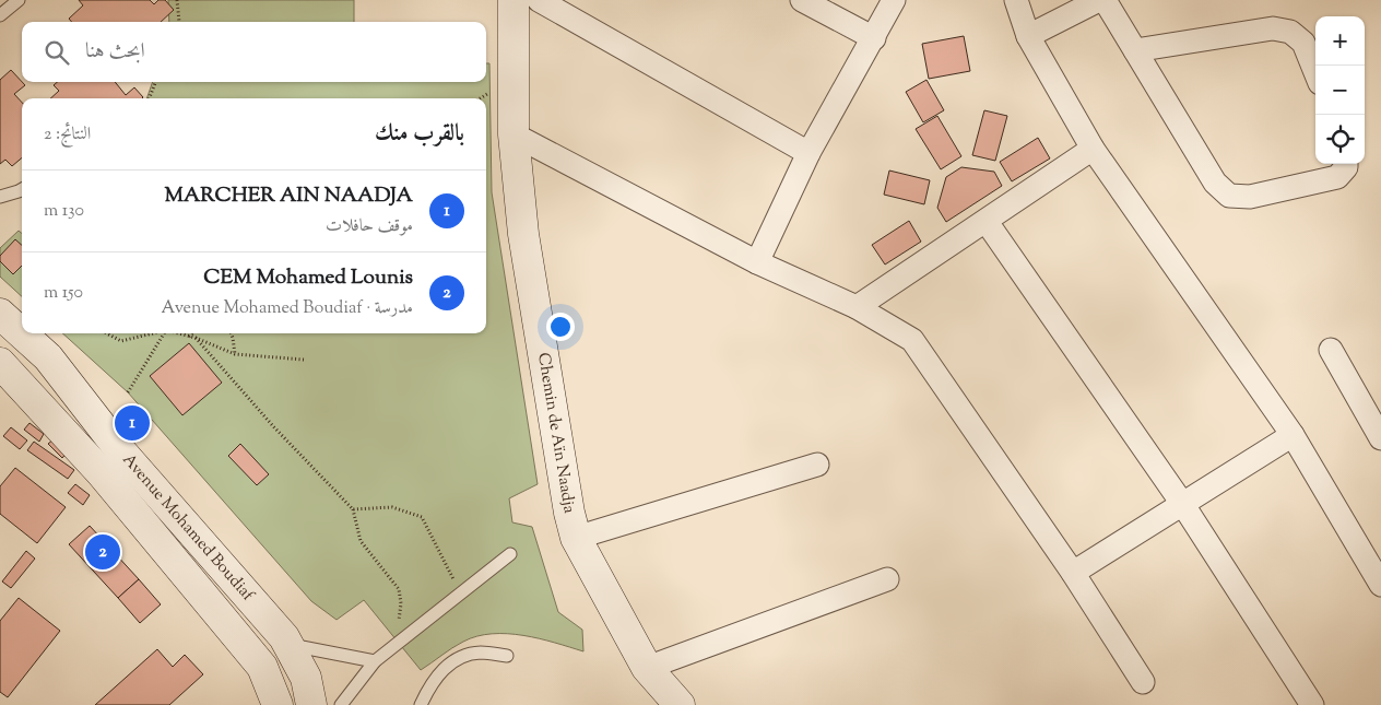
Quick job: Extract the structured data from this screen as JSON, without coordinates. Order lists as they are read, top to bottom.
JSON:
{
  "streets": {
    "main road": ["Chemin de Aïn Naadja", "Avenue Mohamed Boudiaf"]
  },
  "page": {
    "map_buttons": ["+", "−"],
    "search": "ابحث هنا",
    "heading": ["بالقرب منك", "النتائج: 2"],
    "list": [
      {
        "mark": "1",
        "name": "MARCHER AIN NAADJA",
        "note": "موقف حافلات",
        "value": "130 m"
      },
      {
        "mark": "2",
        "name": "CEM Mohamed Lounis",
        "note": "مدرسة · Avenue Mohamed Boudiaf",
        "value": "150 m"
      }
    ],
    "pins": ["1", "2"]
  }
}
